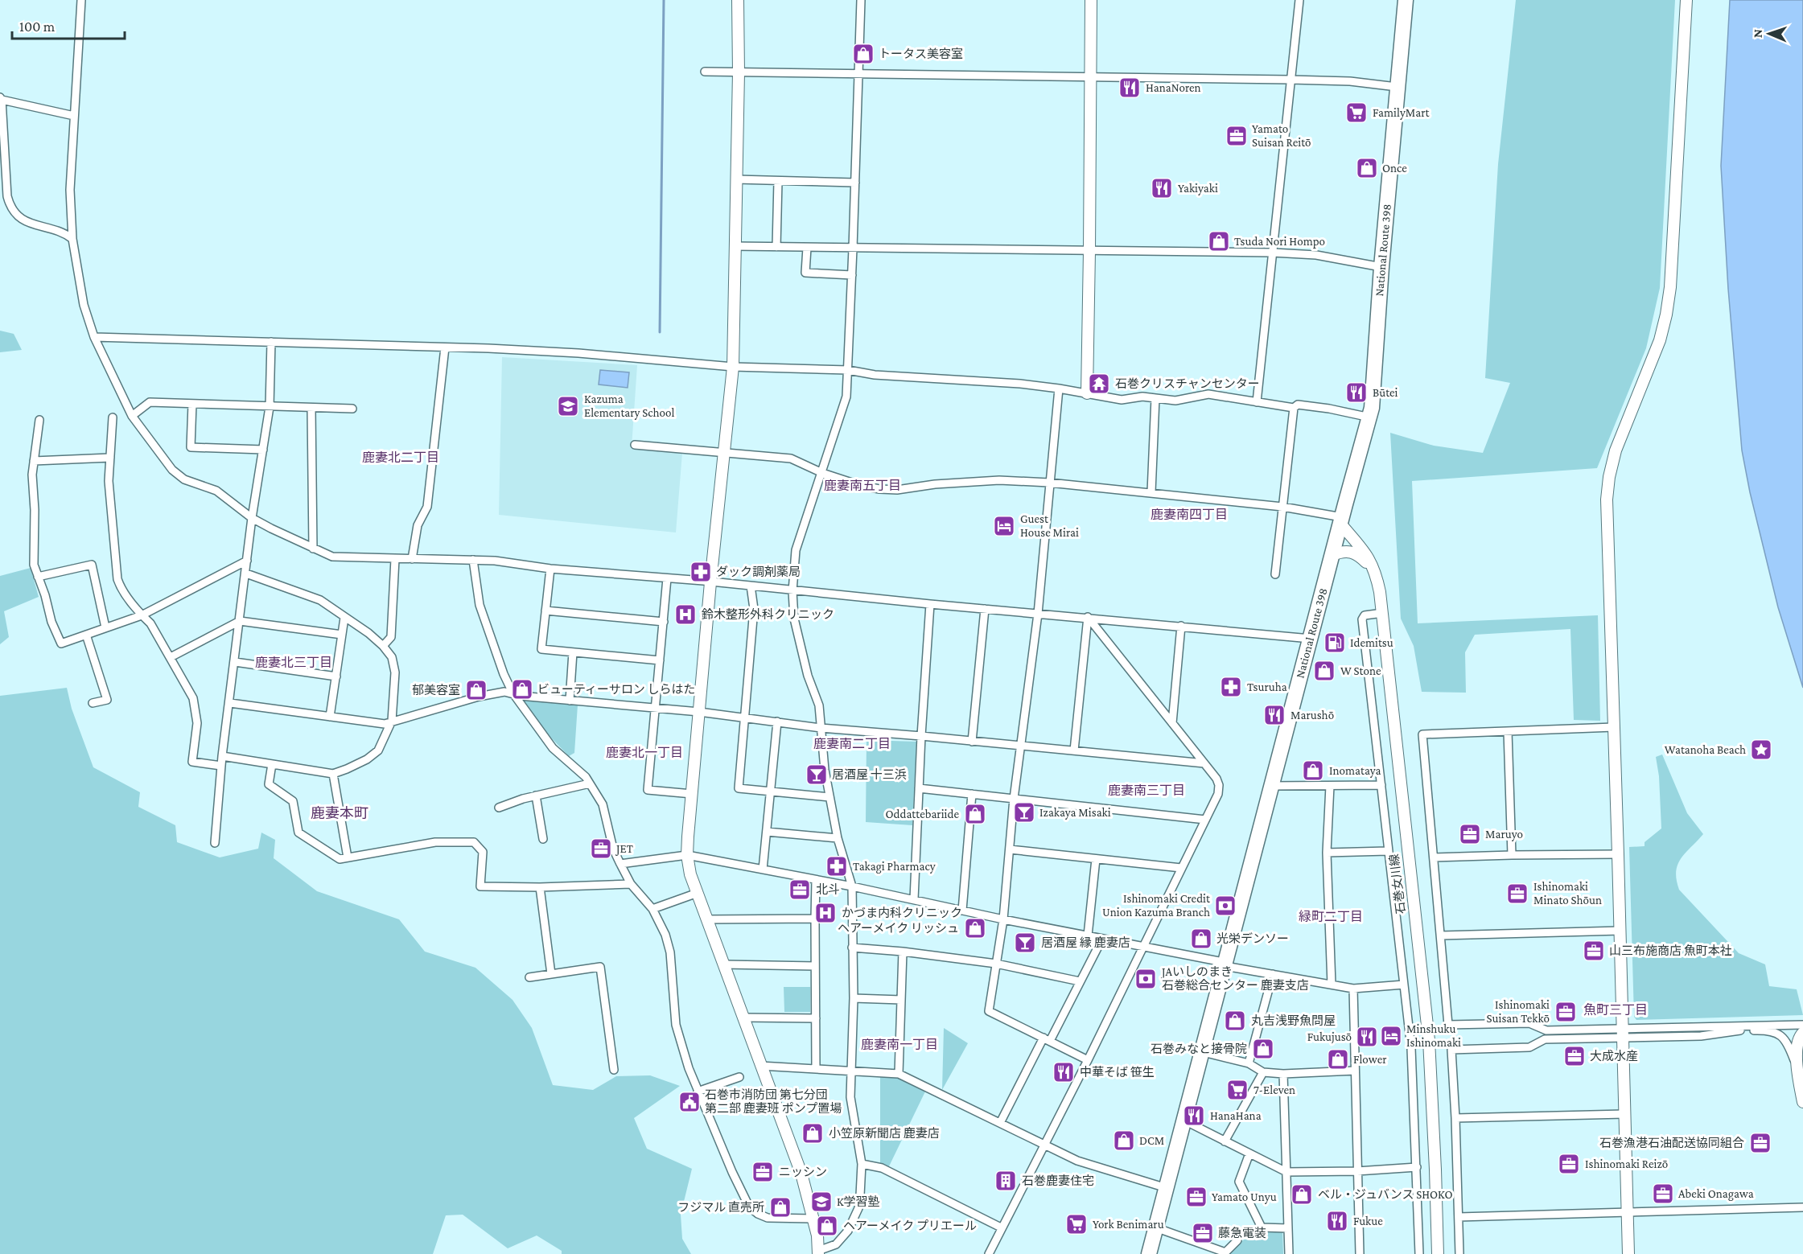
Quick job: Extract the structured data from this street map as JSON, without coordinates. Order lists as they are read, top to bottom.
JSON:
{
  "streets": {
    "highway": ["National Route 398"],
    "street": ["石巻女川線"]
  },
  "crossings": [
    ["National Route 398", "石巻女川線"]
  ],
  "districts": [
    "鹿妻北二丁目",
    "鹿妻南五丁目",
    "鹿妻南四丁目",
    "鹿妻北三丁目",
    "鹿妻南二丁目",
    "鹿妻北一丁目",
    "鹿妻南三丁目",
    "鹿妻本町",
    "緑町二丁目",
    "魚町三丁目",
    "鹿妻南一丁目"
  ],
  "places": {
    "shop": [
      "トータス美容室",
      "Once",
      "Tsuda Nori Hompo",
      "W Stone",
      "ビューティーサロン しらはた",
      "郁美容室",
      "Inomataya",
      "Oddattebariide",
      "ヘアーメイク リッシュ",
      "光栄デンソー",
      "丸吉浅野魚問屋",
      "石巻みなと接骨院",
      "Flower",
      "小笠原新聞店 鹿妻店",
      "DCM",
      "ベル・ジュバンス SHOKO",
      "フジマル 直売所",
      "ヘアーメイク プリエール"
    ],
    "restaurant": [
      "HanaNoren",
      "Yakiyaki",
      "Būtei",
      "Marushō",
      "Fukujusō",
      "中華そば 笹生",
      "HanaHana",
      "Fukue"
    ],
    "supermarket": ["FamilyMart", "7-Eleven", "York Benimaru"],
    "office": [
      "Yamato Suisan Reitō",
      "Maruyo",
      "JET",
      "北斗",
      "Ishinomaki Minato Shōun",
      "山三布施商店 魚町本社",
      "Ishinomaki Suisan Tekkō",
      "大成水産",
      "石巻漁港石油配送協同組合",
      "Ishinomaki Reizō",
      "ニッシン",
      "Abeki Onagawa",
      "Yamato Unyu",
      "藤急電装"
    ],
    "temple": ["石巻クリスチャンセンター"],
    "school or university": ["Kazuma Elementary School", "K学習塾"],
    "hotel": ["Guest House Mirai", "Minshuku Ishinomaki"],
    "pharmacy": ["ダック調剤薬局", "Tsuruha", "Takagi Pharmacy"],
    "hospital": ["鈴木整形外科クリニック", "かづま内科クリニック"],
    "fuel station": ["Idemitsu"],
    "place": ["Watanoha Beach"],
    "bar": ["居酒屋 十三浜", "Izakaya Misaki", "居酒屋 縁 鹿妻店"],
    "bank": ["Ishinomaki Credit Union Kazuma Branch", "JAいしのまき 石巻総合センター 鹿妻支店"],
    "public building": ["石巻市消防団 第七分団 第二部 鹿妻班 ポンプ置場"],
    "building": ["石巻鹿妻住宅"]
  },
  "scale_bar": "100 m",
  "north": "left"
}
